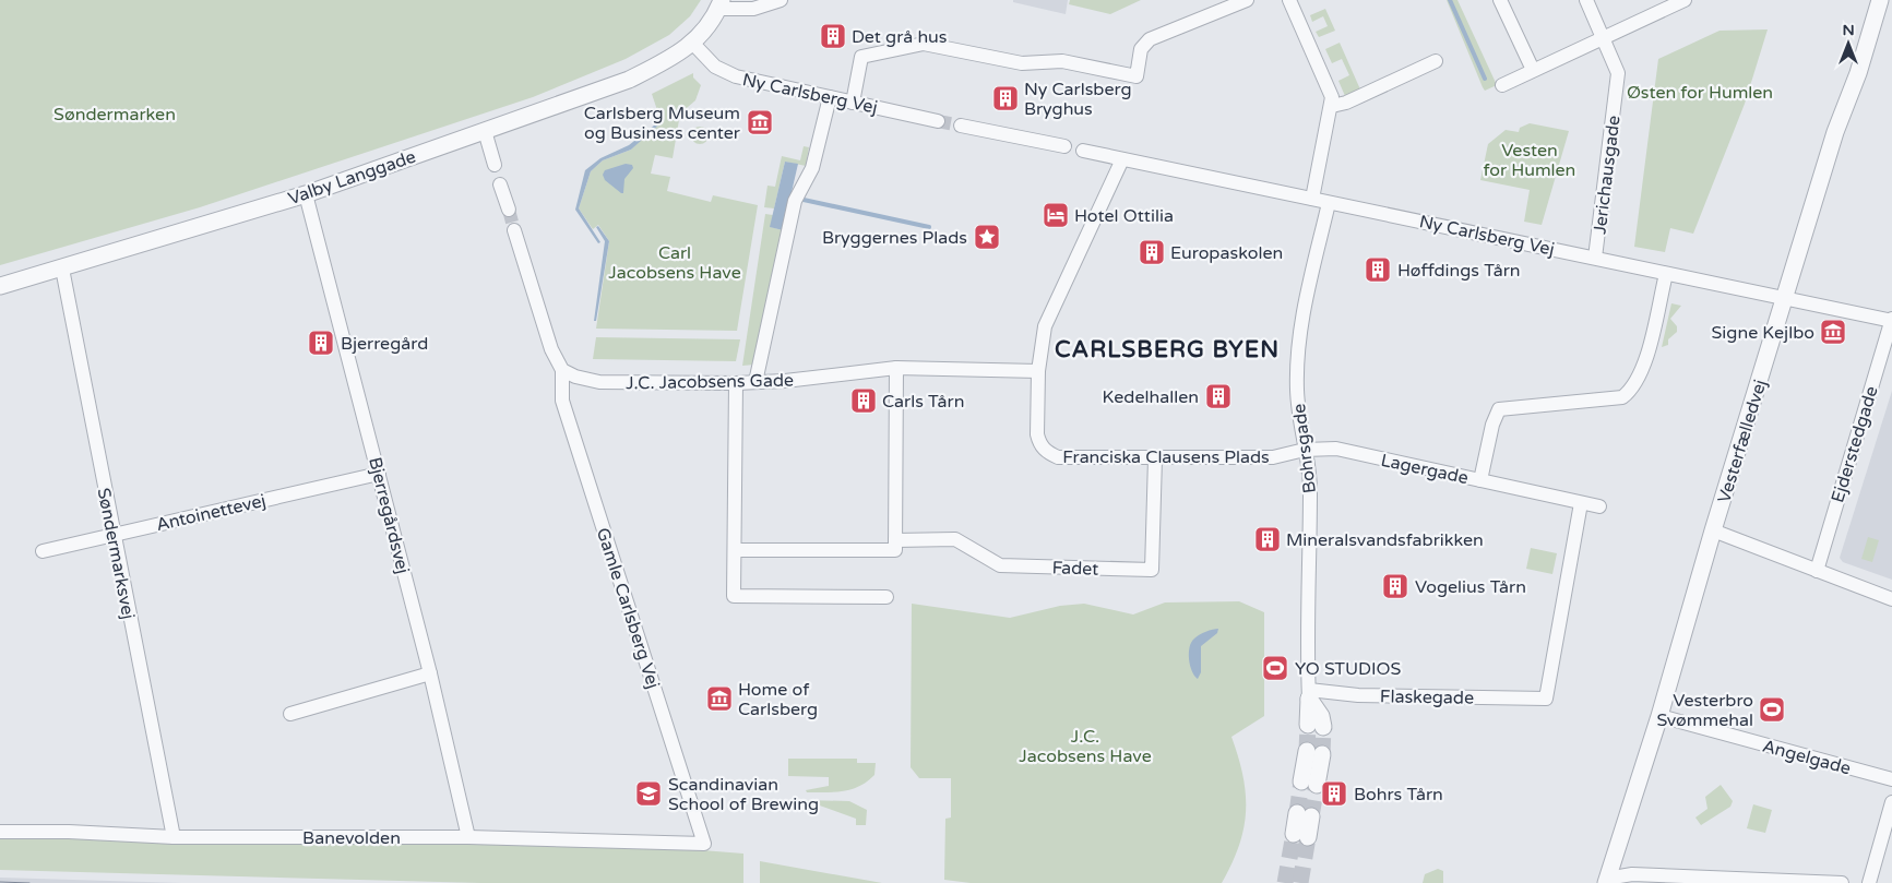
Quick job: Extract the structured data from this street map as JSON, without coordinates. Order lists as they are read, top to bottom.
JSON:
{
  "streets": {
    "street": [
      "Ny Carlsberg Vej",
      "Jerichausgade",
      "Valby Langgade",
      "J.C. Jacobsens Gade",
      "Vesterfælledvej",
      "Ejderstedgade",
      "Bohrsgade",
      "Franciska Clausens Plads",
      "Lagergade",
      "Antoinettevej",
      "Bjerregårdsvej",
      "Søndermarksvej",
      "Fadet",
      "Gamle Carlsberg Vej",
      "Flaskegade",
      "Angelgade",
      "Banevolden"
    ]
  },
  "crossings": [
    ["Ny Carlsberg Vej", "Jerichausgade"],
    ["Ny Carlsberg Vej", "Valby Langgade"],
    ["Ny Carlsberg Vej", "Vesterfælledvej"],
    ["Ny Carlsberg Vej", "Ejderstedgade"],
    ["Ny Carlsberg Vej", "Bohrsgade"],
    ["Ny Carlsberg Vej", "Lagergade"],
    ["Valby Langgade", "Bjerregårdsvej"],
    ["Valby Langgade", "Søndermarksvej"],
    ["J.C. Jacobsens Gade", "Franciska Clausens Plads"],
    ["J.C. Jacobsens Gade", "Gamle Carlsberg Vej"],
    ["Vesterfælledvej", "Angelgade"],
    ["Bohrsgade", "Franciska Clausens Plads"],
    ["Bohrsgade", "Lagergade"],
    ["Bohrsgade", "Flaskegade"],
    ["Franciska Clausens Plads", "Lagergade"],
    ["Franciska Clausens Plads", "Fadet"],
    ["Antoinettevej", "Bjerregårdsvej"],
    ["Antoinettevej", "Søndermarksvej"],
    ["Bjerregårdsvej", "Banevolden"],
    ["Søndermarksvej", "Banevolden"],
    ["Gamle Carlsberg Vej", "Banevolden"]
  ],
  "districts": ["CARLSBERG BYEN"],
  "parks": [
    "Østen for Humlen",
    "Søndermarken",
    "Vesten for Humlen",
    "Carl Jacobsens Have",
    "J.C. Jacobsens Have"
  ],
  "places": {
    "building": [
      "Det grå hus",
      "Ny Carlsberg Bryghus",
      "Europaskolen",
      "Høffdings Tårn",
      "Bjerregård",
      "Kedelhallen",
      "Carls Tårn",
      "Mineralsvandsfabrikken",
      "Vogelius Tårn",
      "Bohrs Tårn"
    ],
    "museum": ["Carlsberg Museum og Business center", "Signe Kejlbo", "Home of Carlsberg"],
    "hotel": ["Hotel Ottilia"],
    "place": ["Bryggernes Plads"],
    "sports": ["YO STUDIOS", "Vesterbro Svømmehal"],
    "school or university": ["Scandinavian School of Brewing"]
  },
  "north": "top"
}
